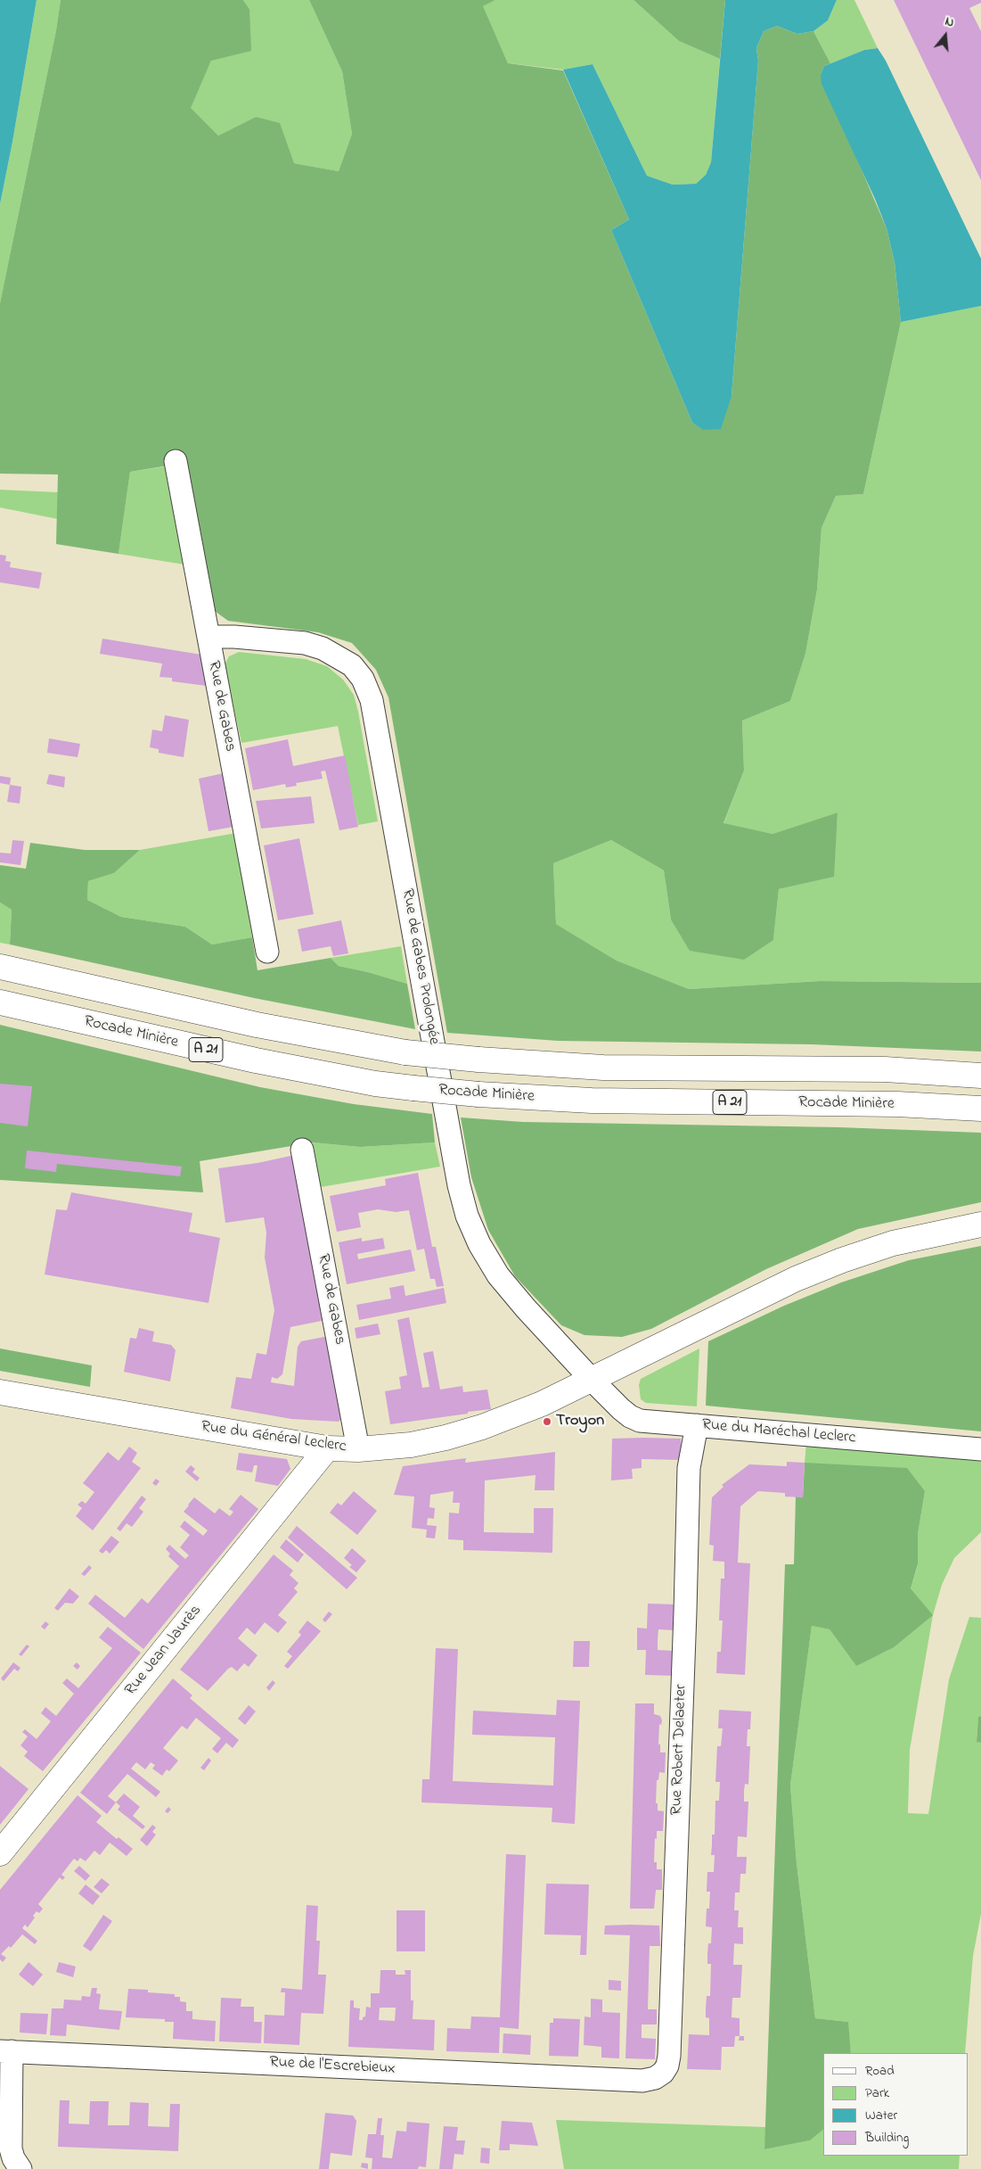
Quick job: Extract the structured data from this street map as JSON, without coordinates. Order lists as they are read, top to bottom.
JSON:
{
  "streets": {
    "main road": [
      "Rocade Minière",
      "A 21",
      "Rue du Général Leclerc",
      "Rue Jean Jaurès"
    ],
    "street": [
      "Rue de Gabes",
      "Rue de Gabes Prolongée",
      "Rue du Maréchal Leclerc",
      "Rue Robert Delaeter",
      "Rue de l'Escrebieux"
    ]
  },
  "crossings": [
    ["Rue de Gabes", "Rue de Gabes Prolongée"],
    ["Rue de Gabes", "Rue du Général Leclerc"],
    ["Rue de Gabes Prolongée", "Rue du Maréchal Leclerc"],
    ["Rue de Gabes Prolongée", "Rue du Général Leclerc"],
    ["Rue du Maréchal Leclerc", "Rue du Général Leclerc"],
    ["Rue du Maréchal Leclerc", "Rue Robert Delaeter"],
    ["Rue du Général Leclerc", "Rue Jean Jaurès"],
    ["Rue Robert Delaeter", "Rue de l'Escrebieux"]
  ],
  "places": ["Troyon"],
  "legend": [
    "Road",
    "Park",
    "Water",
    "Building"
  ],
  "north": "top"
}
